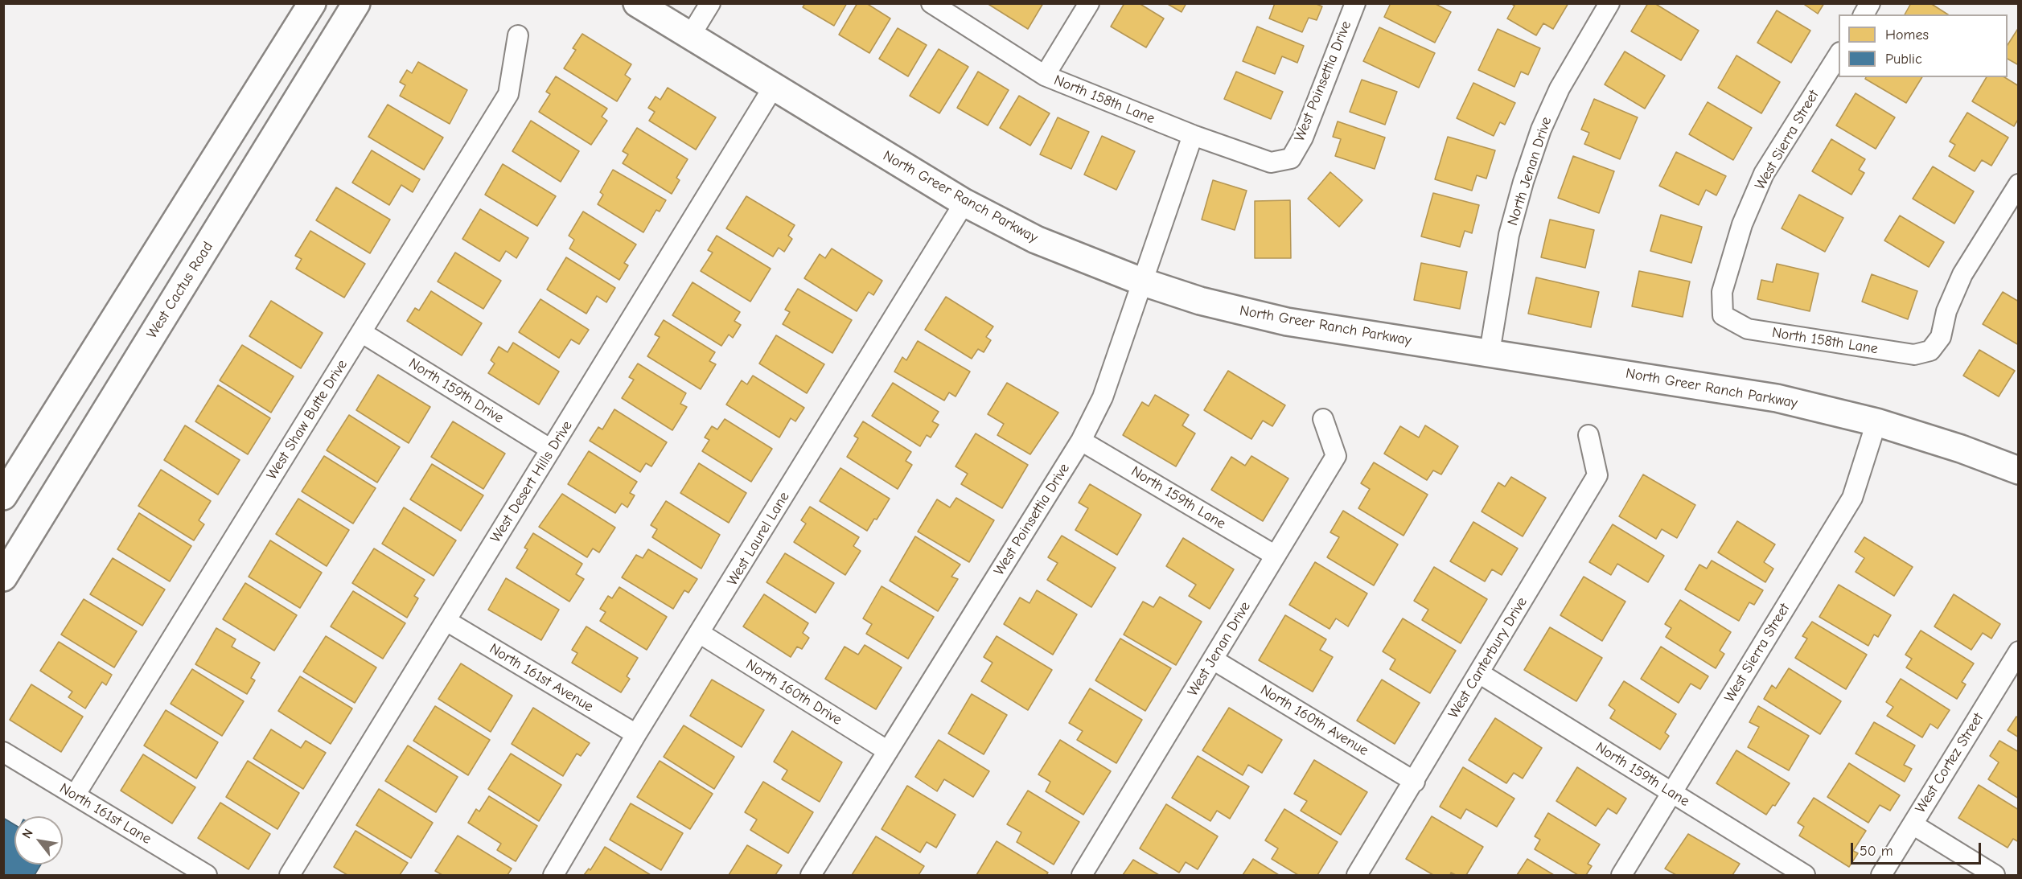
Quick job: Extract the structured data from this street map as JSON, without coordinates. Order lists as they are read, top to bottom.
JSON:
{
  "streets": {
    "street": [
      "West Poinsettia Drive",
      "North 158th Lane",
      "West Sierra Street",
      "North Jenan Drive",
      "North Greer Ranch Parkway",
      "West Cactus Road",
      "North 159th Drive",
      "West Shaw Butte Drive",
      "West Desert Hills Drive",
      "North 159th Lane",
      "West Laurel Lane",
      "West Jenan Drive",
      "West Canterbury Drive",
      "North 161st Avenue",
      "North 160th Drive",
      "North 160th Avenue",
      "West Cortez Street",
      "North 161st Lane"
    ]
  },
  "crossings": [
    ["West Poinsettia Drive", "North 158th Lane"],
    ["West Poinsettia Drive", "North Greer Ranch Parkway"],
    ["West Poinsettia Drive", "North 159th Lane"],
    ["West Poinsettia Drive", "North 160th Drive"],
    ["North 158th Lane", "West Sierra Street"],
    ["West Sierra Street", "North Greer Ranch Parkway"],
    ["West Sierra Street", "North 159th Lane"],
    ["North Jenan Drive", "North Greer Ranch Parkway"],
    ["North Greer Ranch Parkway", "West Desert Hills Drive"],
    ["North Greer Ranch Parkway", "West Laurel Lane"],
    ["North 159th Drive", "West Shaw Butte Drive"],
    ["North 159th Drive", "West Desert Hills Drive"],
    ["West Shaw Butte Drive", "North 161st Lane"],
    ["West Desert Hills Drive", "North 161st Avenue"],
    ["North 159th Lane", "West Jenan Drive"],
    ["North 159th Lane", "West Canterbury Drive"],
    ["West Laurel Lane", "North 161st Avenue"],
    ["West Laurel Lane", "North 160th Drive"],
    ["West Jenan Drive", "North 160th Avenue"],
    ["West Canterbury Drive", "North 160th Avenue"]
  ],
  "legend": ["Homes", "Public"],
  "scale_bar": "50 m",
  "north": "top left"
}
